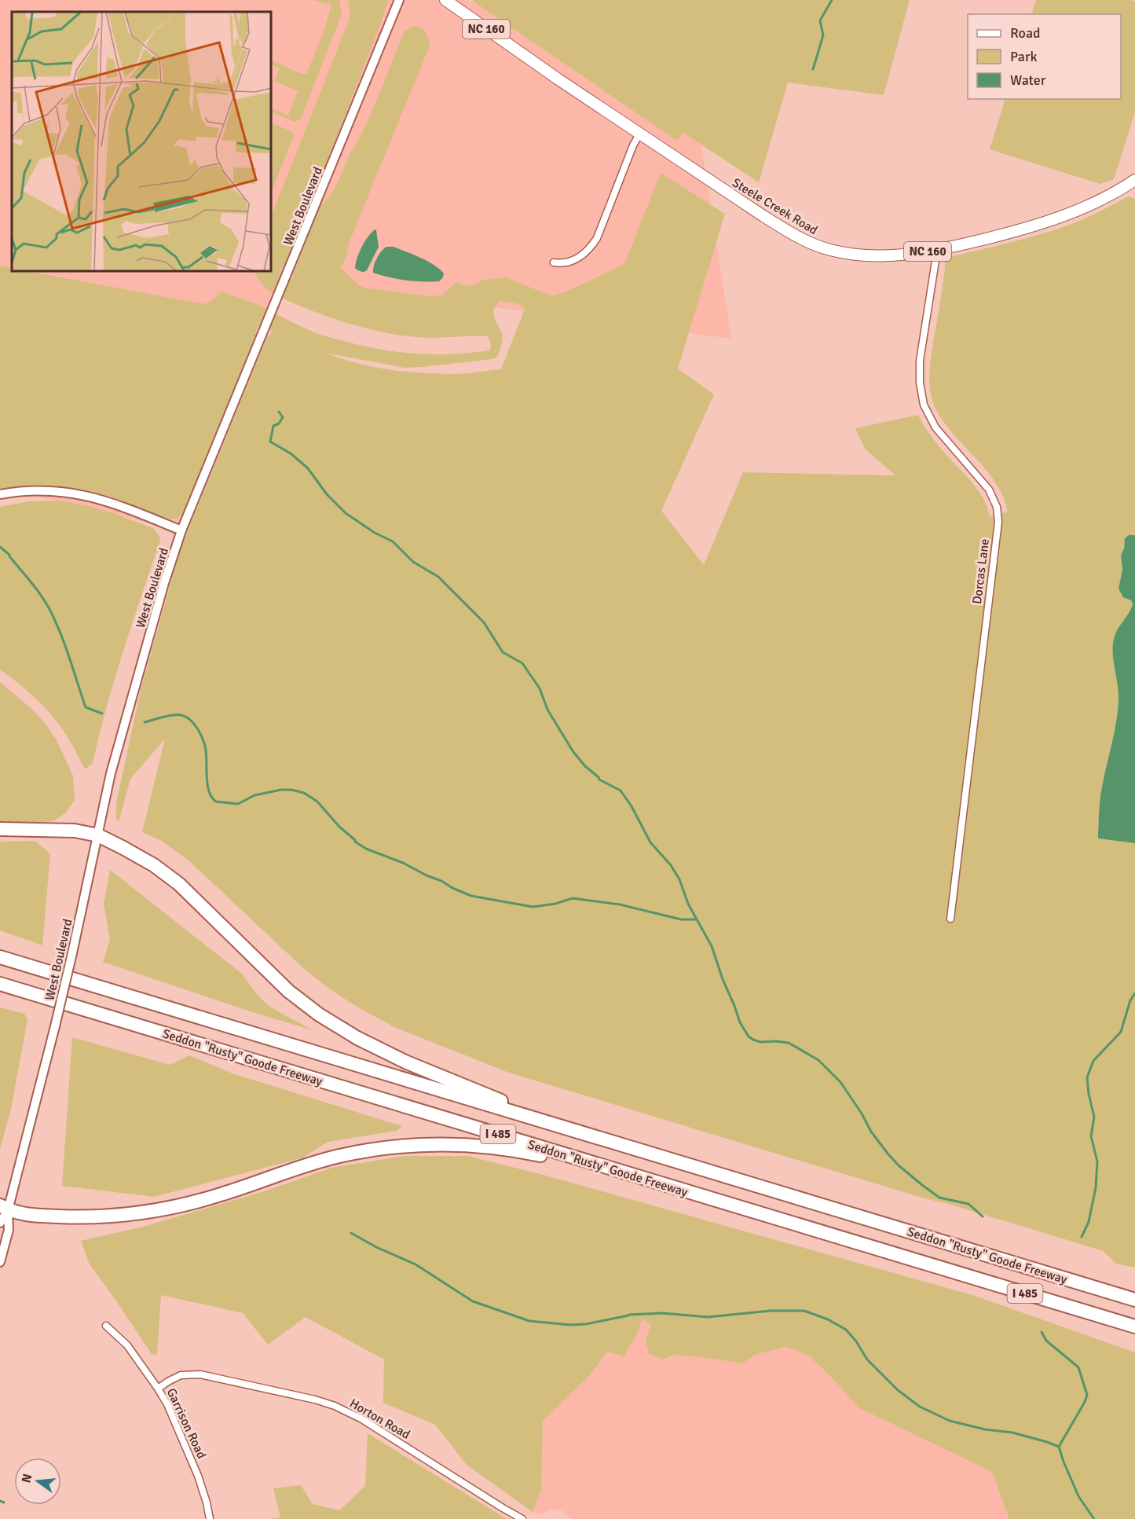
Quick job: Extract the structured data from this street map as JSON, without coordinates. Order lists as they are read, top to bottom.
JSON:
{
  "streets": {
    "highway": ["Seddon \"Rusty\" Goode Freeway", "I 485"],
    "main road": ["NC 160", "Steele Creek Road"],
    "street": [
      "West Boulevard",
      "Dorcas Lane",
      "Horton Road",
      "Garrison Road"
    ]
  },
  "crossings": [
    ["Steele Creek Road", "Dorcas Lane"],
    ["Horton Road", "Garrison Road"]
  ],
  "legend": ["Road", "Park", "Water"],
  "north": "left"
}
